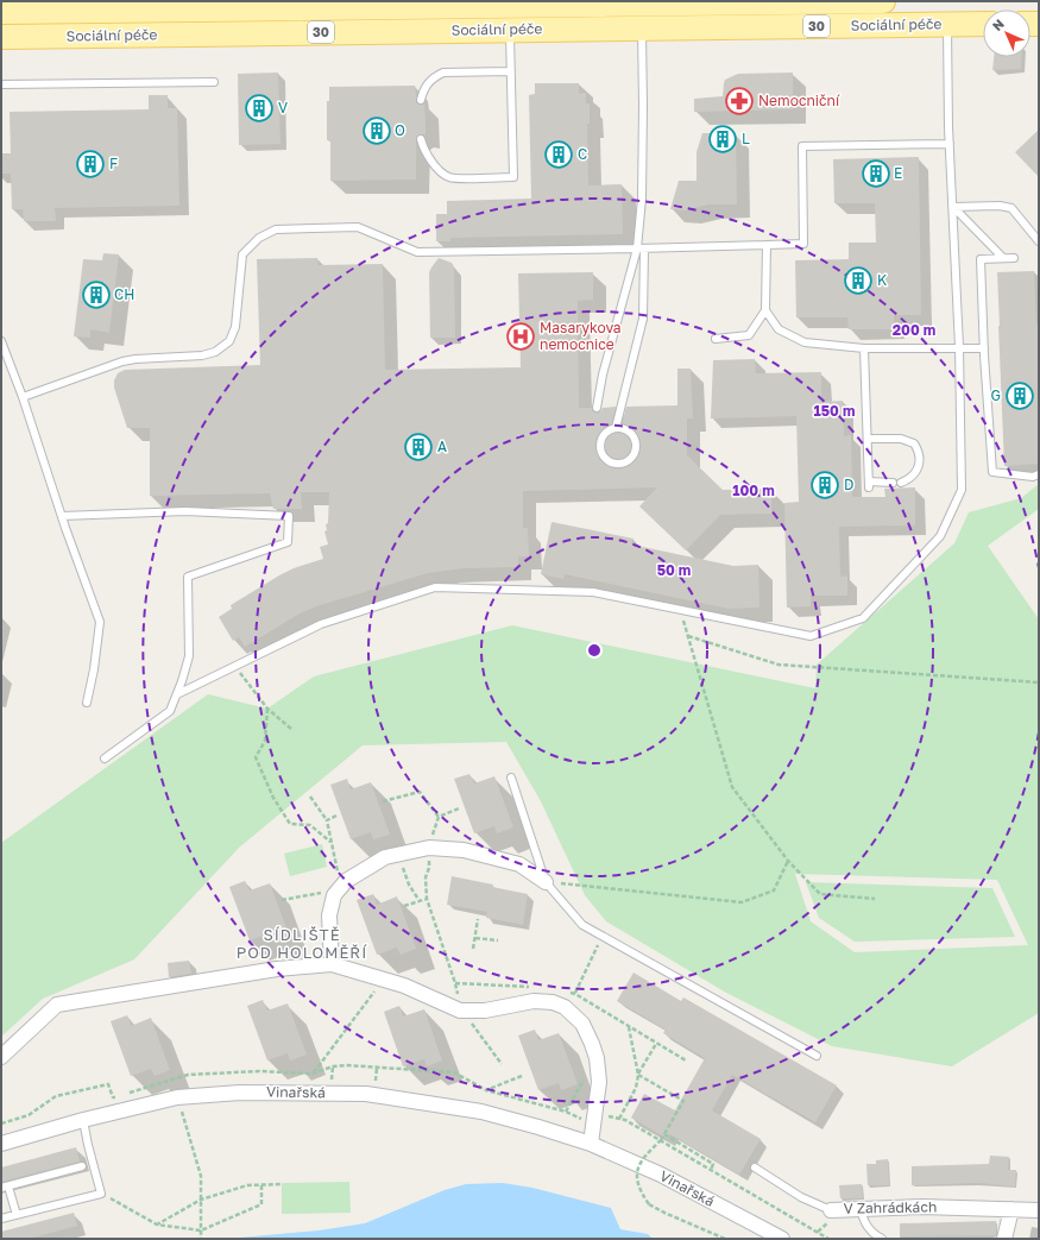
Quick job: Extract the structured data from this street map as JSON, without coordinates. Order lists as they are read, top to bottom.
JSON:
{
  "streets": {
    "main road": ["Sociální péče", "30"],
    "street": ["Vinařská", "V Zahrádkách"]
  },
  "districts": ["SÍDLIŠTĚ POD HOLOMĚŘÍ"],
  "places": {
    "pharmacy": ["Nemocniční"],
    "building": [
      "V",
      "O",
      "L",
      "C",
      "F",
      "E",
      "K",
      "CH",
      "G",
      "A",
      "D"
    ],
    "hospital": ["Masarykova nemocnice"]
  },
  "north": "top left",
  "rings": [
    "200 m",
    "150 m",
    "100 m",
    "50 m"
  ]
}
